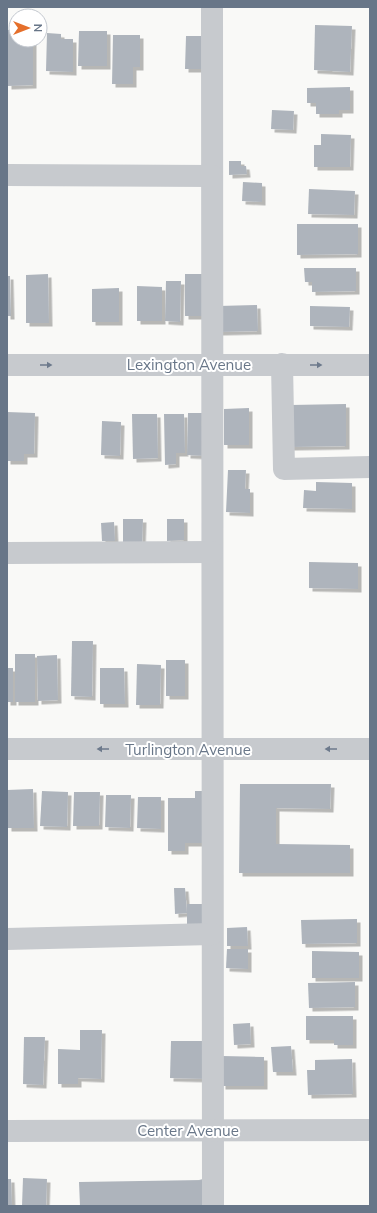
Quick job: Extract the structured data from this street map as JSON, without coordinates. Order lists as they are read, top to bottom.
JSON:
{
  "streets": {
    "street": ["Lexington Avenue", "Turlington Avenue", "Center Avenue"]
  },
  "north": "right"
}
